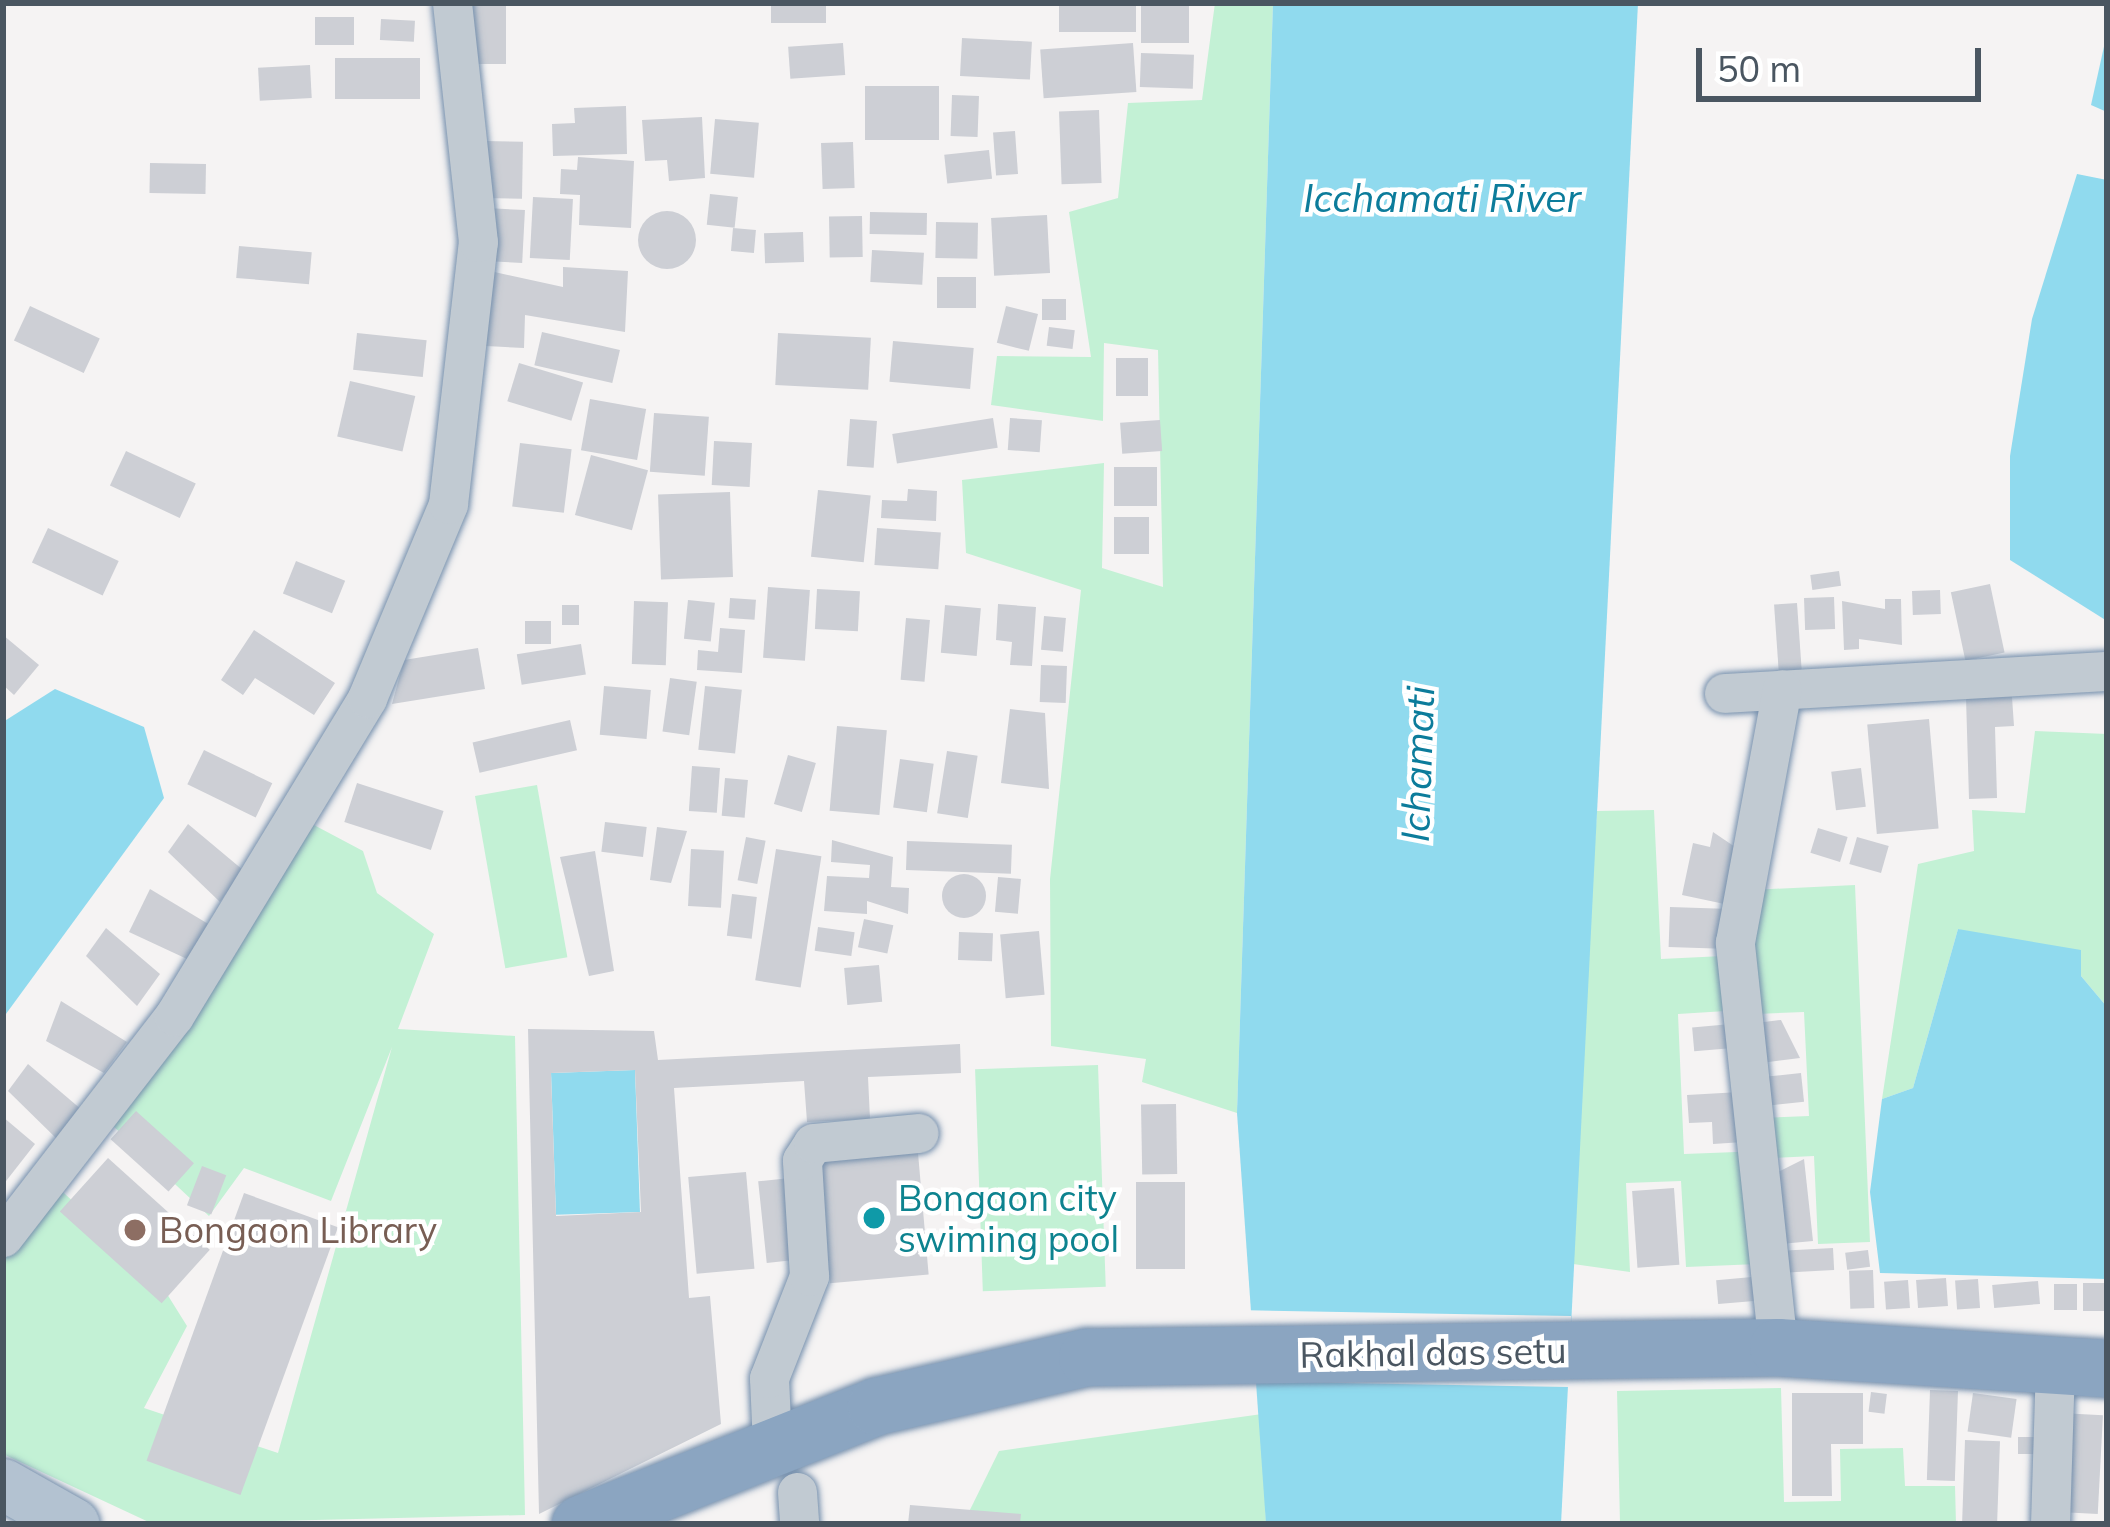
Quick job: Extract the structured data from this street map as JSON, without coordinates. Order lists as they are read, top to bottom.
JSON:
{
  "streets": {
    "highway": ["Rakhal das setu"]
  },
  "water": ["Icchamati River", "Ichamati"],
  "places": ["Bongaon city swiming pool", "Bongaon Library"],
  "scale_bar": "50 m"
}
